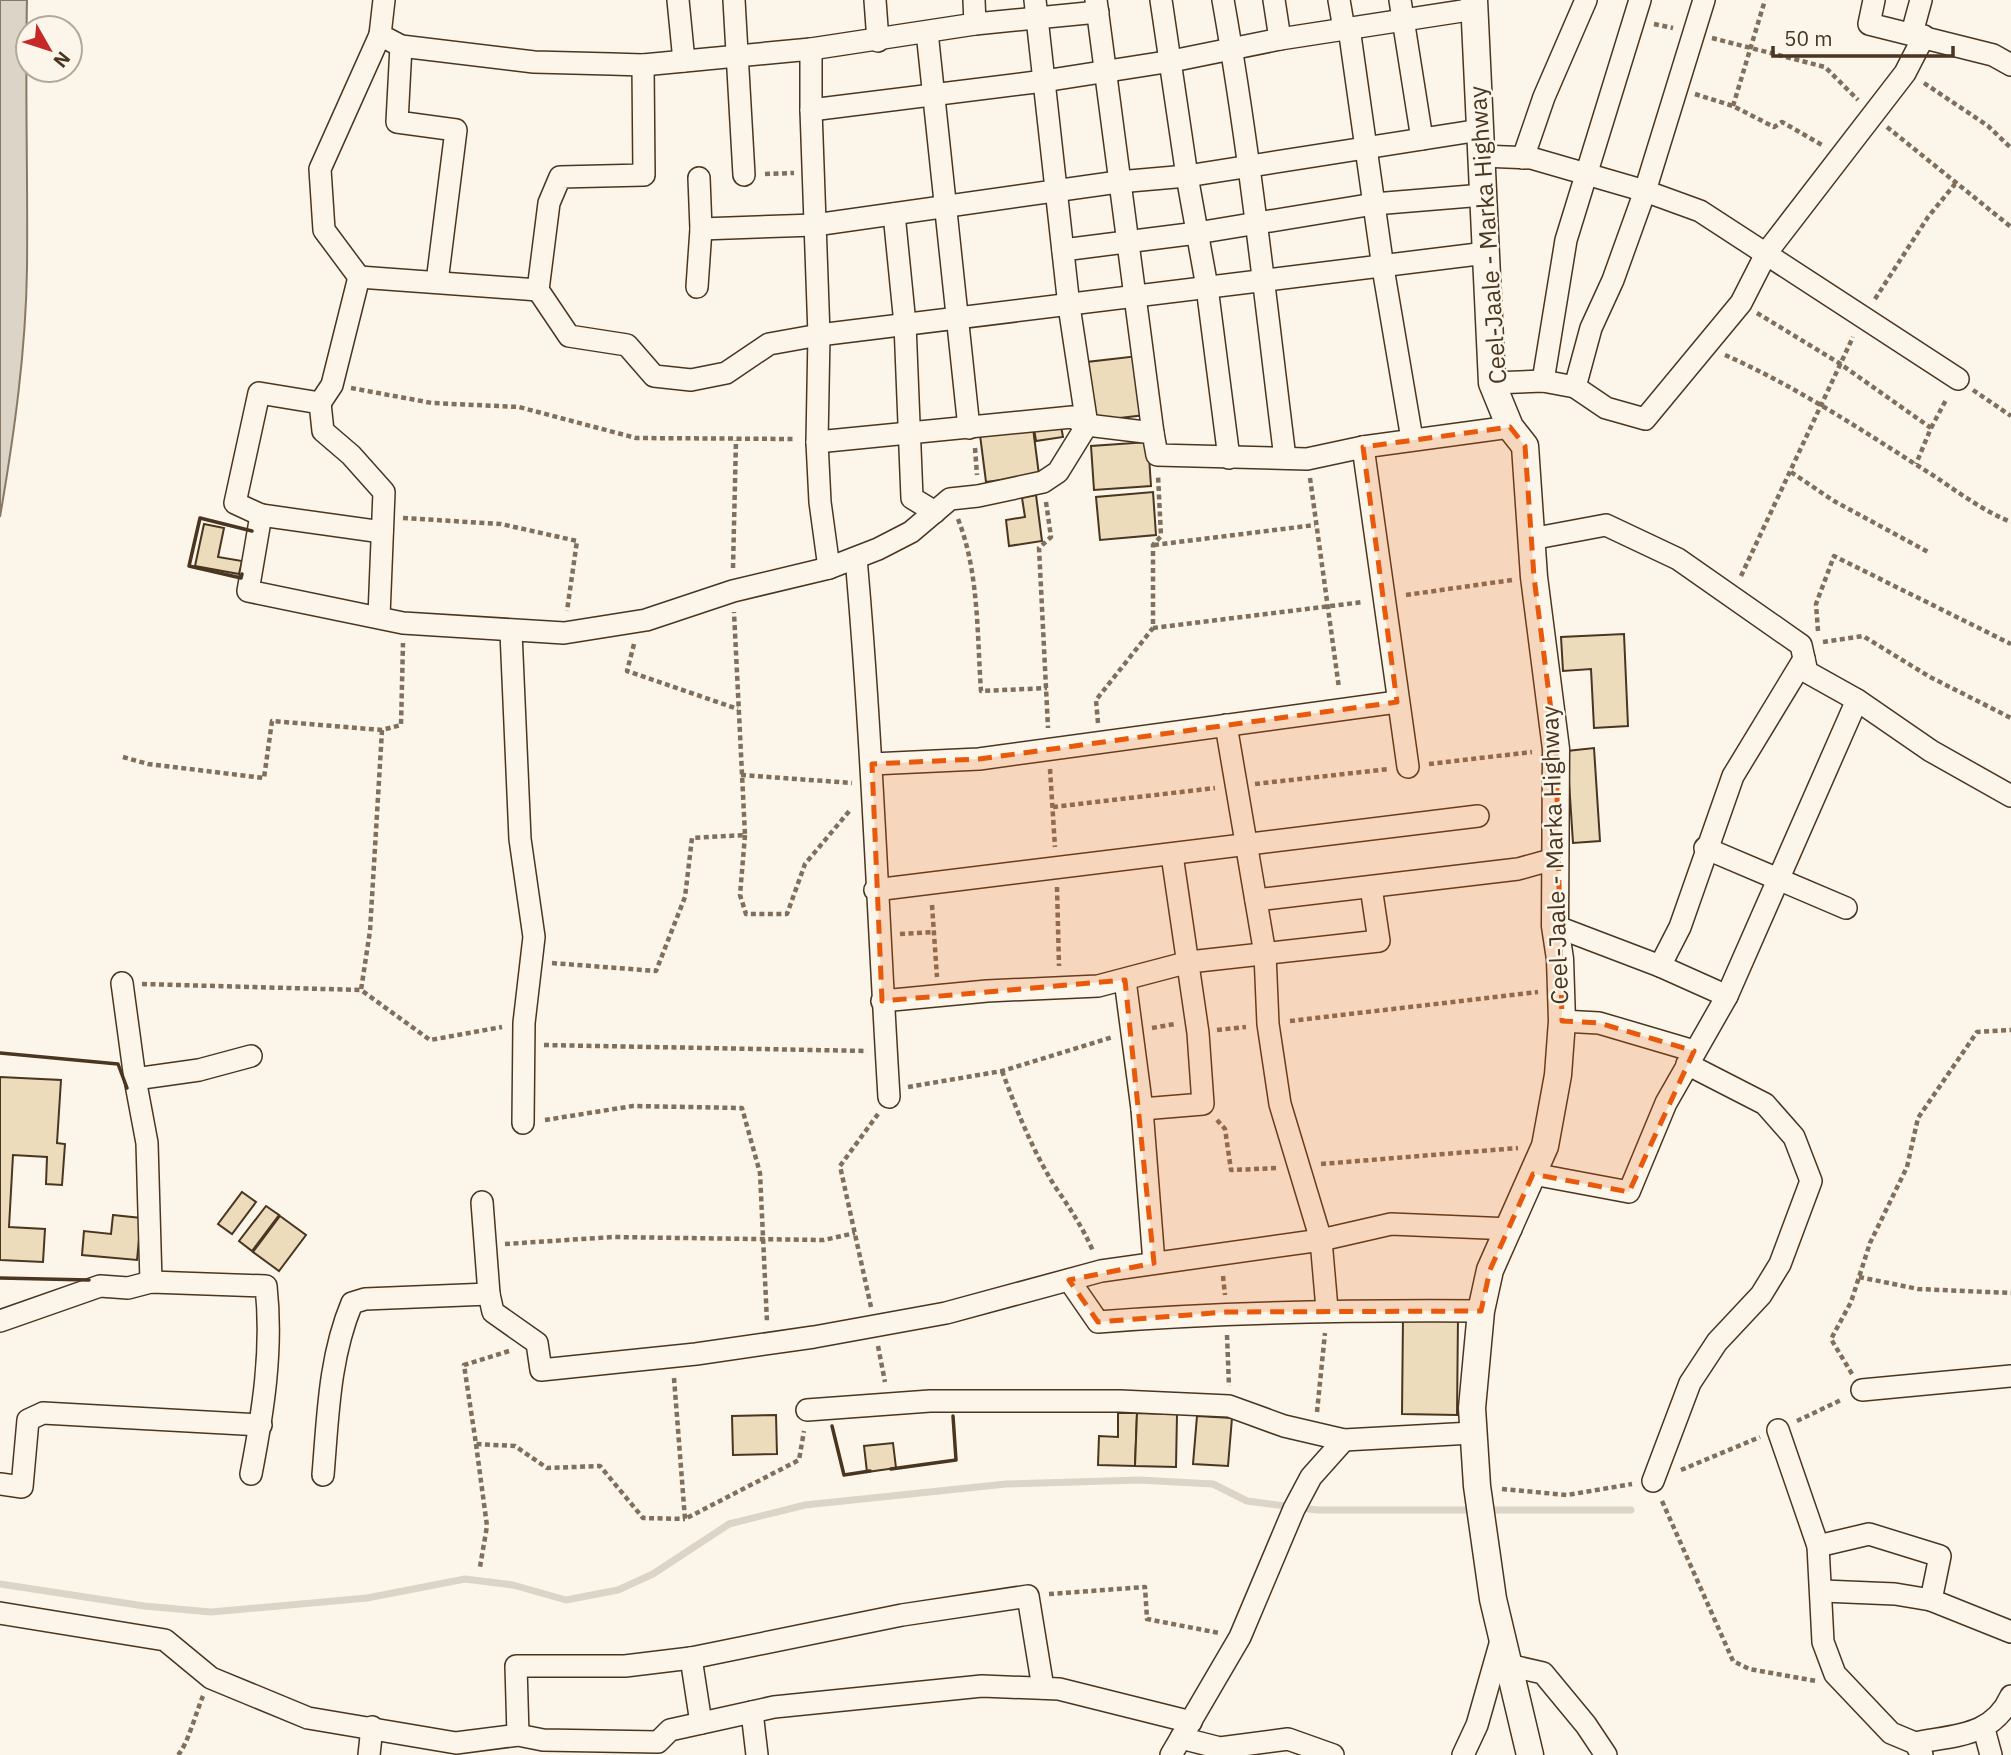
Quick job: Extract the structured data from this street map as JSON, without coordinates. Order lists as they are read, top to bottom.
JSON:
{
  "streets": {
    "street": ["Ceel-Jaale - Marka Highway"]
  },
  "scale_bar": "50 m",
  "north": "bottom right"
}
